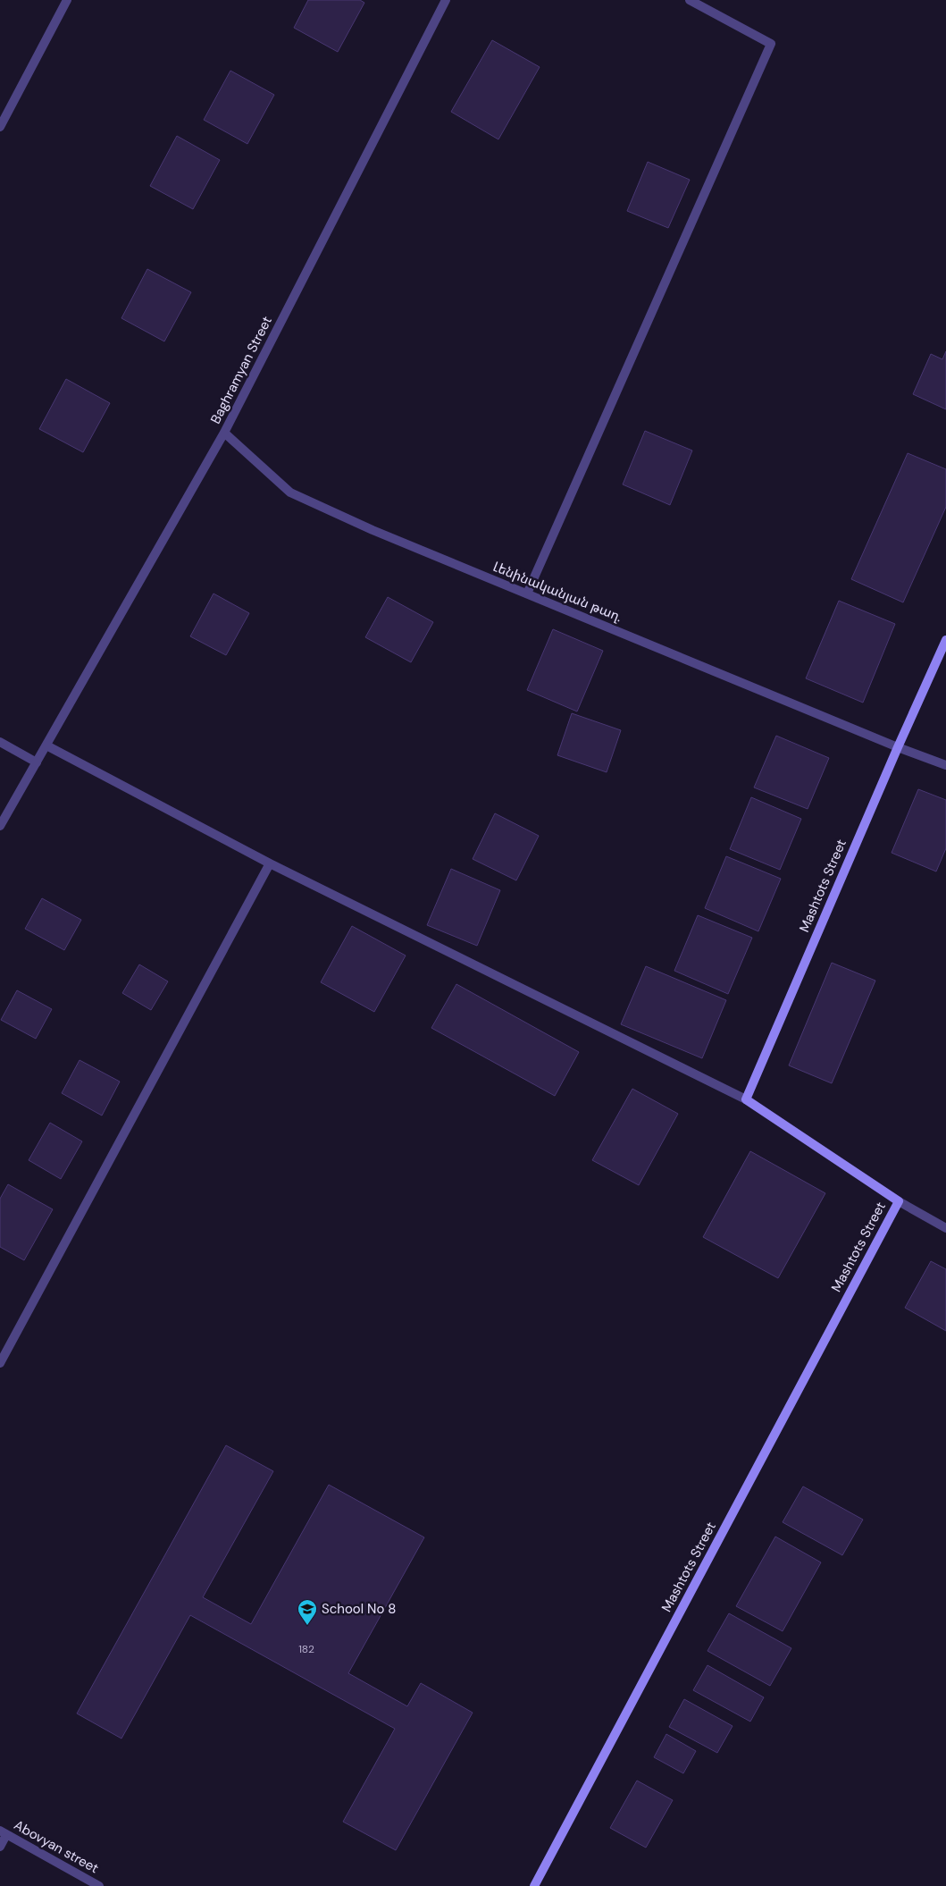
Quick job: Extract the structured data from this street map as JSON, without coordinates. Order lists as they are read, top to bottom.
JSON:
{
  "streets": {
    "main road": ["Mashtots Street"],
    "street": ["Baghramyan Street", "Լենինականյան թաղ.", "Abovyan street"]
  },
  "crossings": [
    ["Baghramyan Street", "Լենինականյան թաղ."],
    ["Լենինականյան թաղ.", "Mashtots Street"]
  ],
  "places": {
    "school or university": ["School No 8"]
  },
  "house_numbers": ["182"]
}
